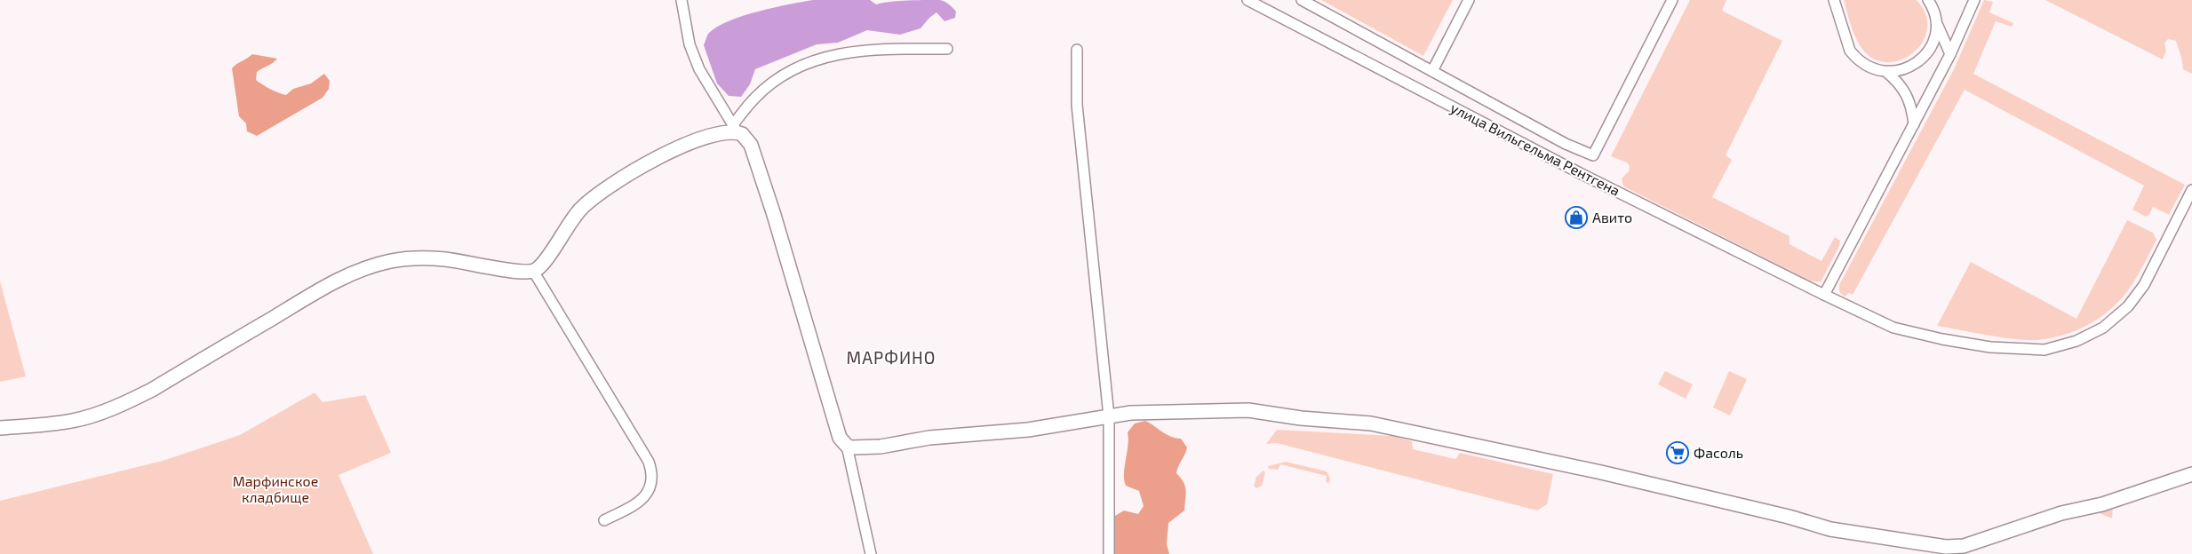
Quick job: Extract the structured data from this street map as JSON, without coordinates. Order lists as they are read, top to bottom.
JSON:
{
  "streets": {
    "street": ["улица Вильгельма Рентгена"]
  },
  "districts": ["МАРФИНО"],
  "parks": ["Марфинское кладбище"],
  "places": {
    "shop": ["Авито"],
    "supermarket": ["Фасоль"]
  }
}
